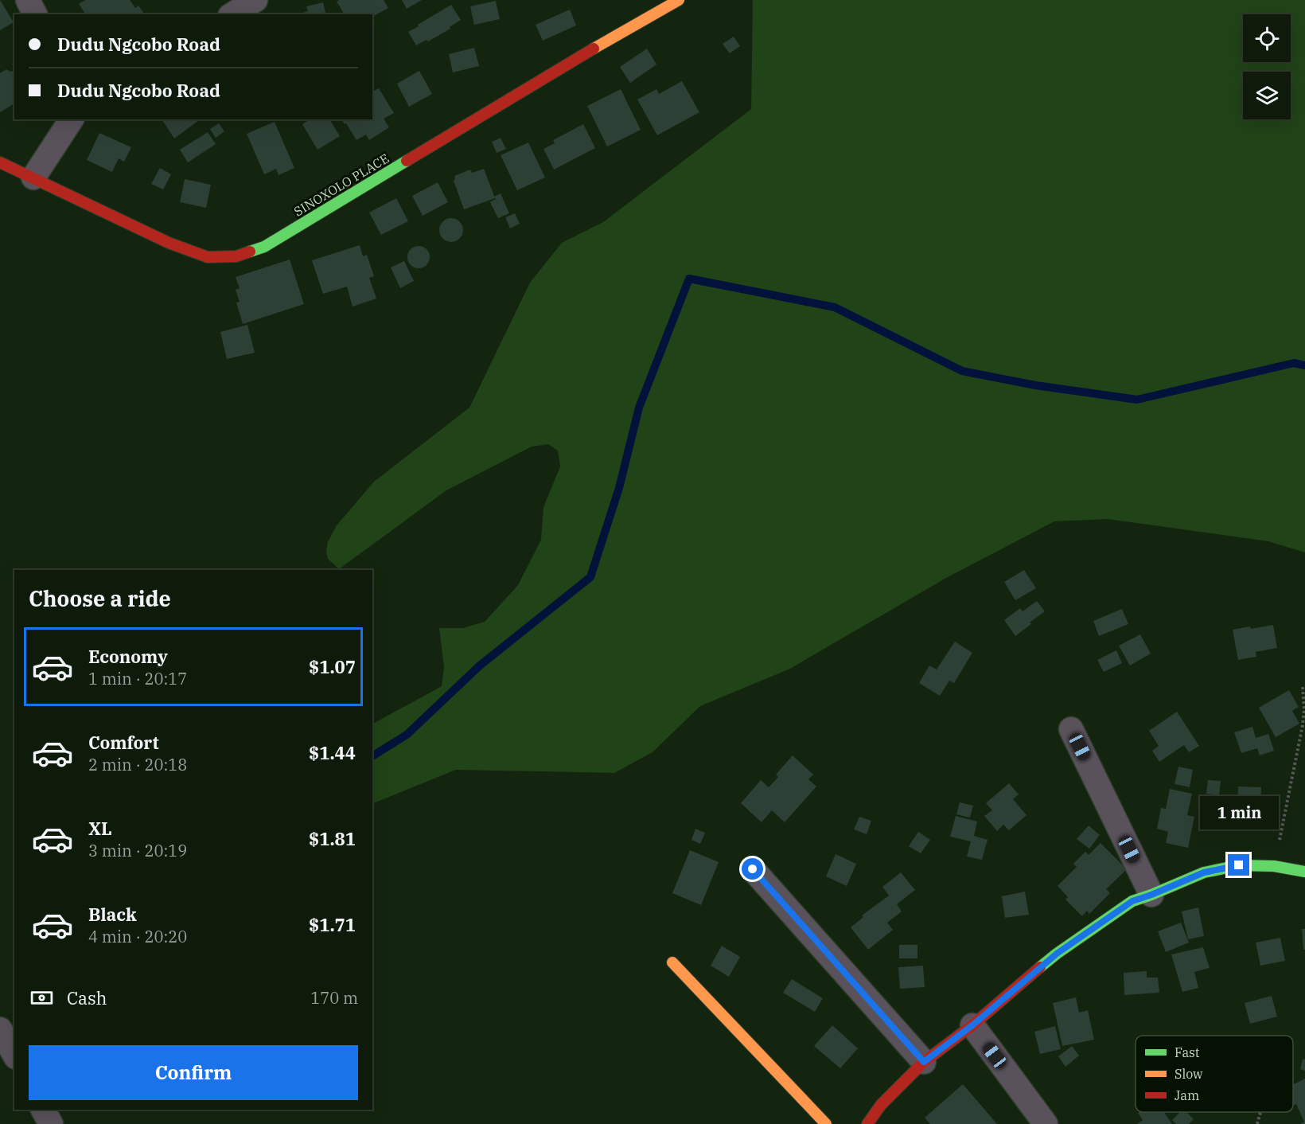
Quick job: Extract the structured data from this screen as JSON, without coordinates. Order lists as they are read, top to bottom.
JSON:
{
  "streets": {
    "street": ["SINOXOLO PLACE"]
  },
  "legend": ["Fast", "Slow", "Jam"],
  "page": {
    "banner": ["Dudu Ngcobo Road", "Dudu Ngcobo Road"],
    "heading": "Choose a ride",
    "list": [
      {
        "name": "Economy",
        "note": "1 min · 20:17",
        "value": "$1.07"
      },
      {
        "name": "Comfort",
        "note": "2 min · 20:18",
        "value": "$1.44"
      },
      {
        "name": "XL",
        "note": "3 min · 20:19",
        "value": "$1.81"
      },
      {
        "name": "Black",
        "note": "4 min · 20:20",
        "value": "$1.71"
      }
    ],
    "bubble": "1 min",
    "pay": ["Cash", "170 m"],
    "buttons": "Confirm"
  }
}
